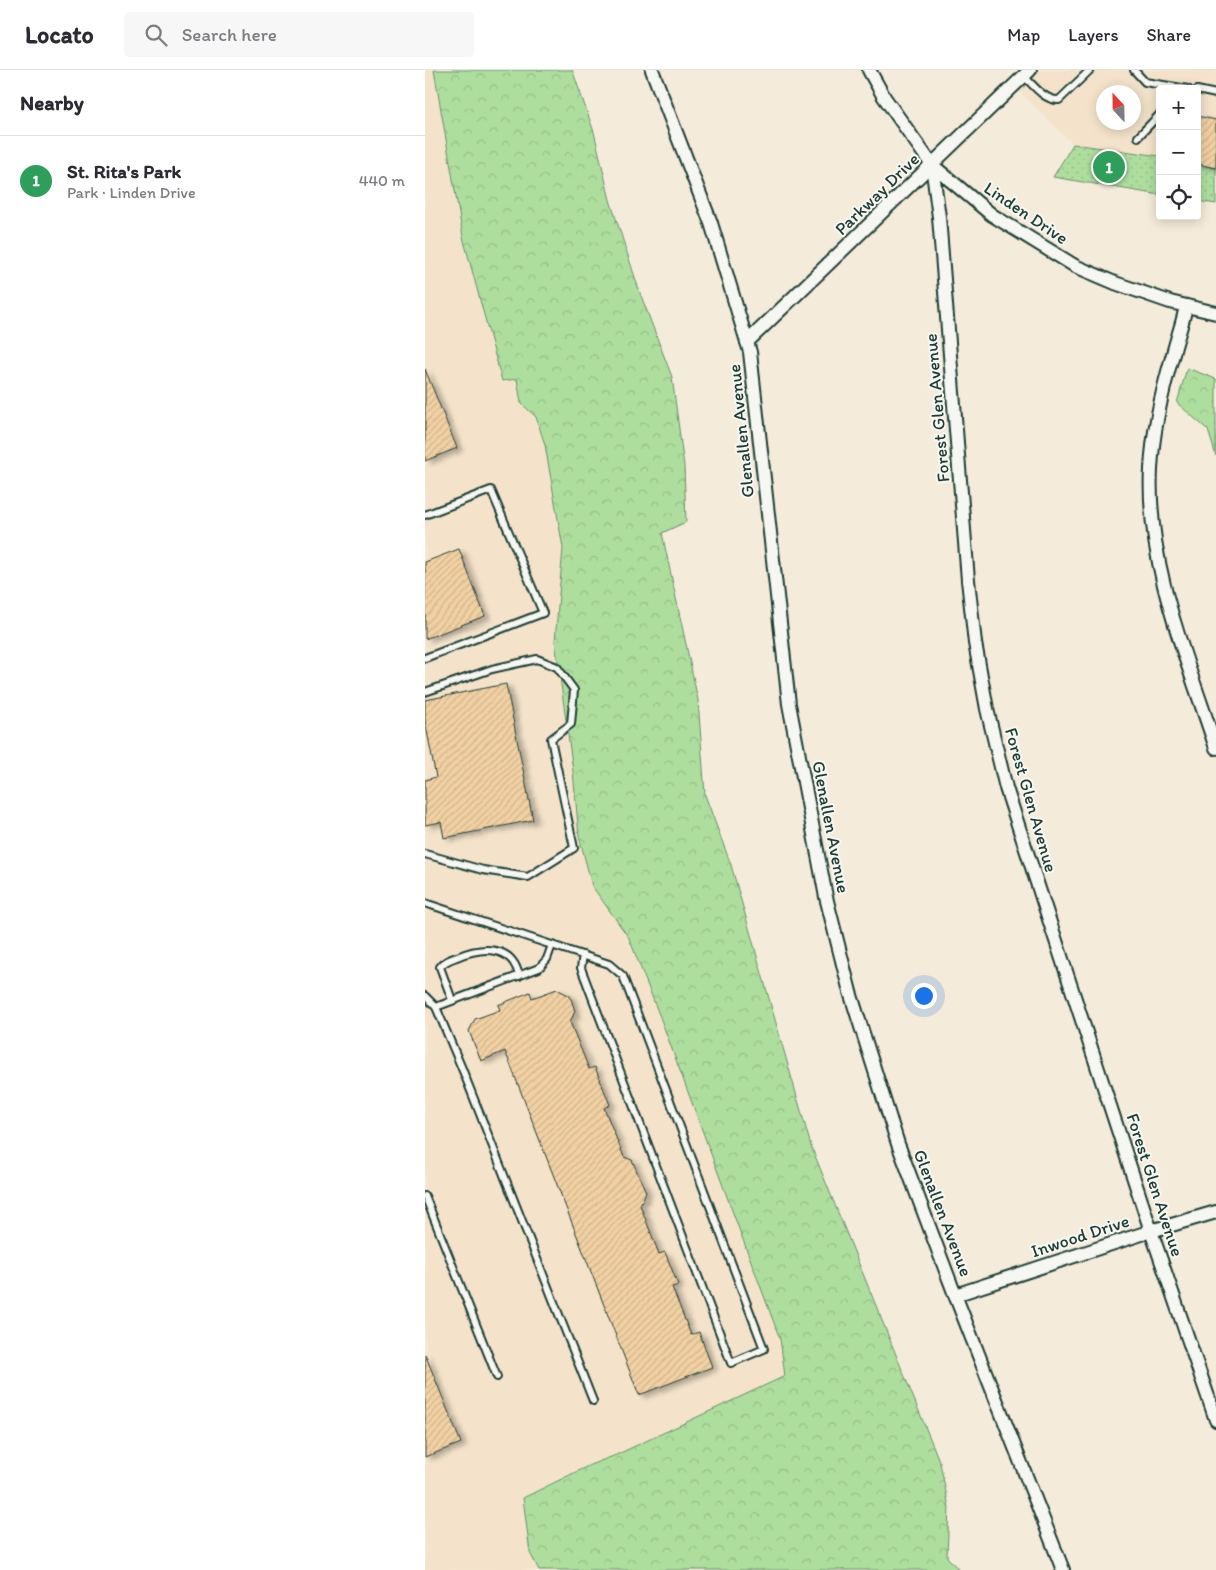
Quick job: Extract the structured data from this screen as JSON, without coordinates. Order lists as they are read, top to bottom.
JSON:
{
  "streets": {
    "street": [
      "Parkway Drive",
      "Linden Drive",
      "Forest Glen Avenue",
      "Glenallen Avenue",
      "Inwood Drive"
    ]
  },
  "crossings": [
    ["Parkway Drive", "Linden Drive"],
    ["Parkway Drive", "Forest Glen Avenue"],
    ["Parkway Drive", "Glenallen Avenue"],
    ["Linden Drive", "Forest Glen Avenue"],
    ["Forest Glen Avenue", "Inwood Drive"],
    ["Glenallen Avenue", "Inwood Drive"]
  ],
  "north": "top",
  "page": {
    "header": "Locato",
    "search": "Search here",
    "nav": ["Map", "Layers", "Share"],
    "heading": "Nearby",
    "map_buttons": ["+", "−"],
    "list": [
      {
        "mark": "1",
        "name": "St. Rita's Park",
        "note": "Park · Linden Drive",
        "value": "440 m"
      }
    ],
    "pins": "1"
  }
}
